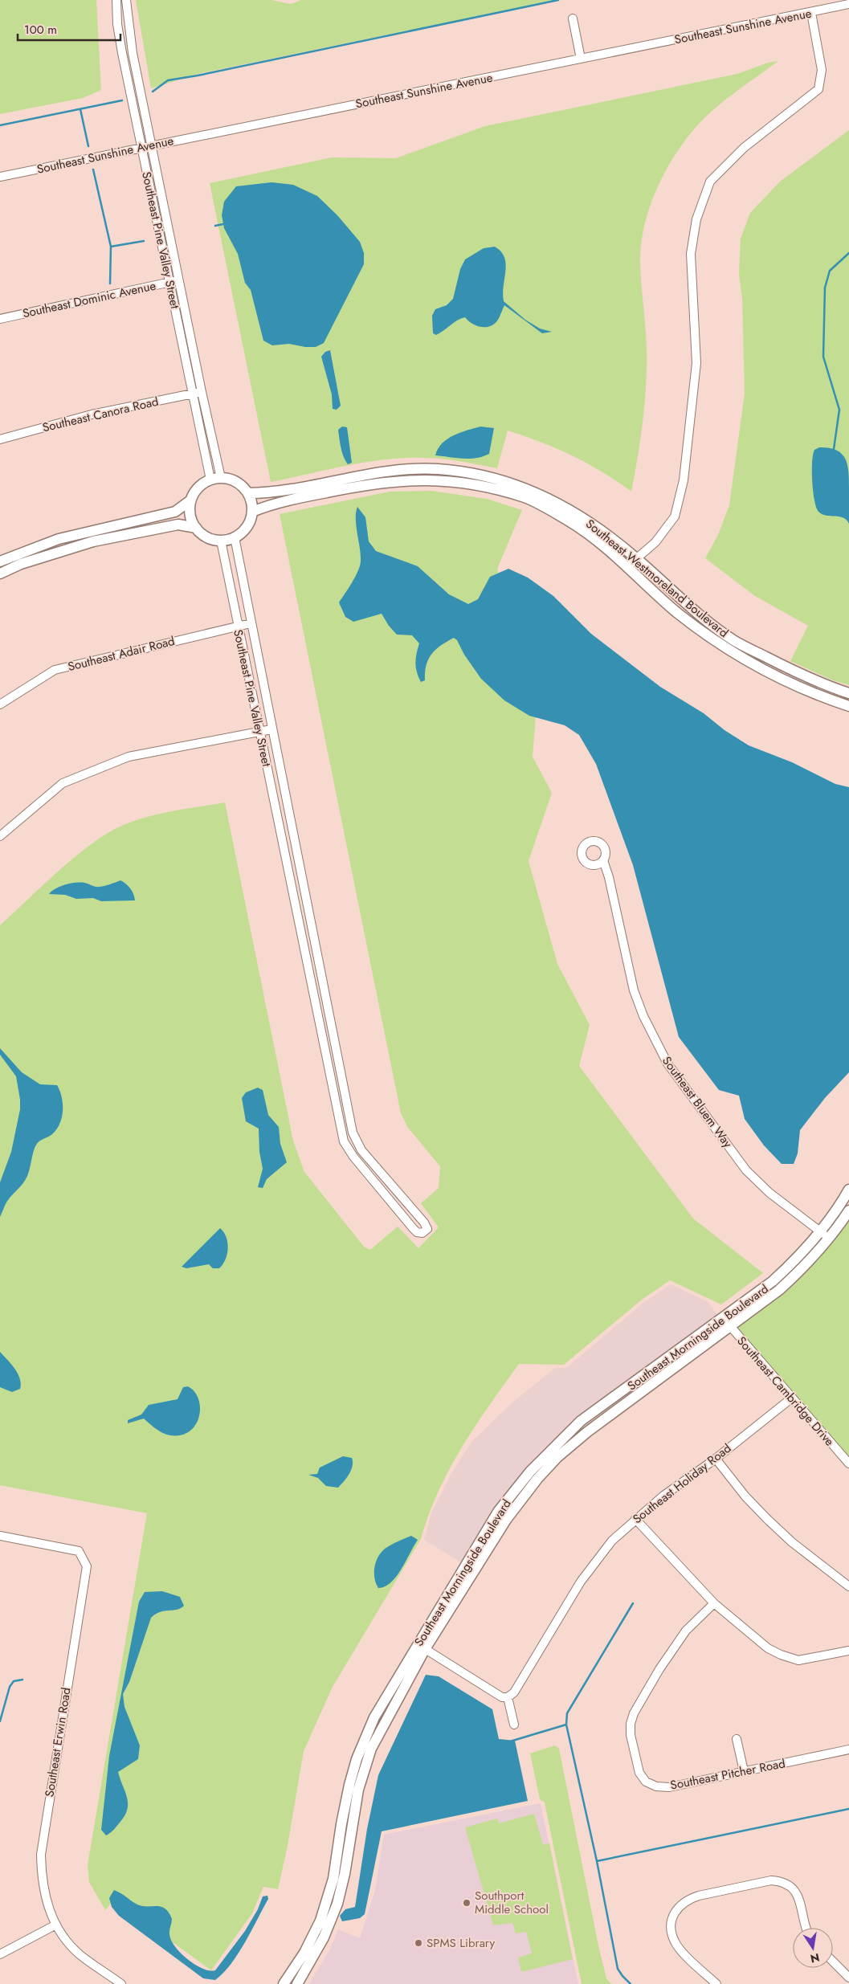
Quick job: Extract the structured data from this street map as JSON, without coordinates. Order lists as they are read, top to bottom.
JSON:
{
  "streets": {
    "street": [
      "Southeast Sunshine Avenue",
      "Southeast Pine Valley Street",
      "Southeast Dominic Avenue",
      "Southeast Canora Road",
      "Southeast Westmoreland Boulevard",
      "Southeast Adair Road",
      "Southeast Bluem Way",
      "Southeast Morningside Boulevard",
      "Southeast Cambridge Drive",
      "Southeast Holiday Road",
      "Southeast Erwin Road",
      "Southeast Pitcher Road"
    ]
  },
  "crossings": [
    ["Southeast Sunshine Avenue", "Southeast Pine Valley Street"],
    ["Southeast Pine Valley Street", "Southeast Dominic Avenue"],
    ["Southeast Pine Valley Street", "Southeast Canora Road"],
    ["Southeast Pine Valley Street", "Southeast Westmoreland Boulevard"],
    ["Southeast Pine Valley Street", "Southeast Adair Road"],
    ["Southeast Bluem Way", "Southeast Morningside Boulevard"],
    ["Southeast Morningside Boulevard", "Southeast Cambridge Drive"],
    ["Southeast Cambridge Drive", "Southeast Holiday Road"]
  ],
  "places": ["Southport Middle School", "SPMS Library"],
  "scale_bar": "100 m",
  "north": "bottom"
}
